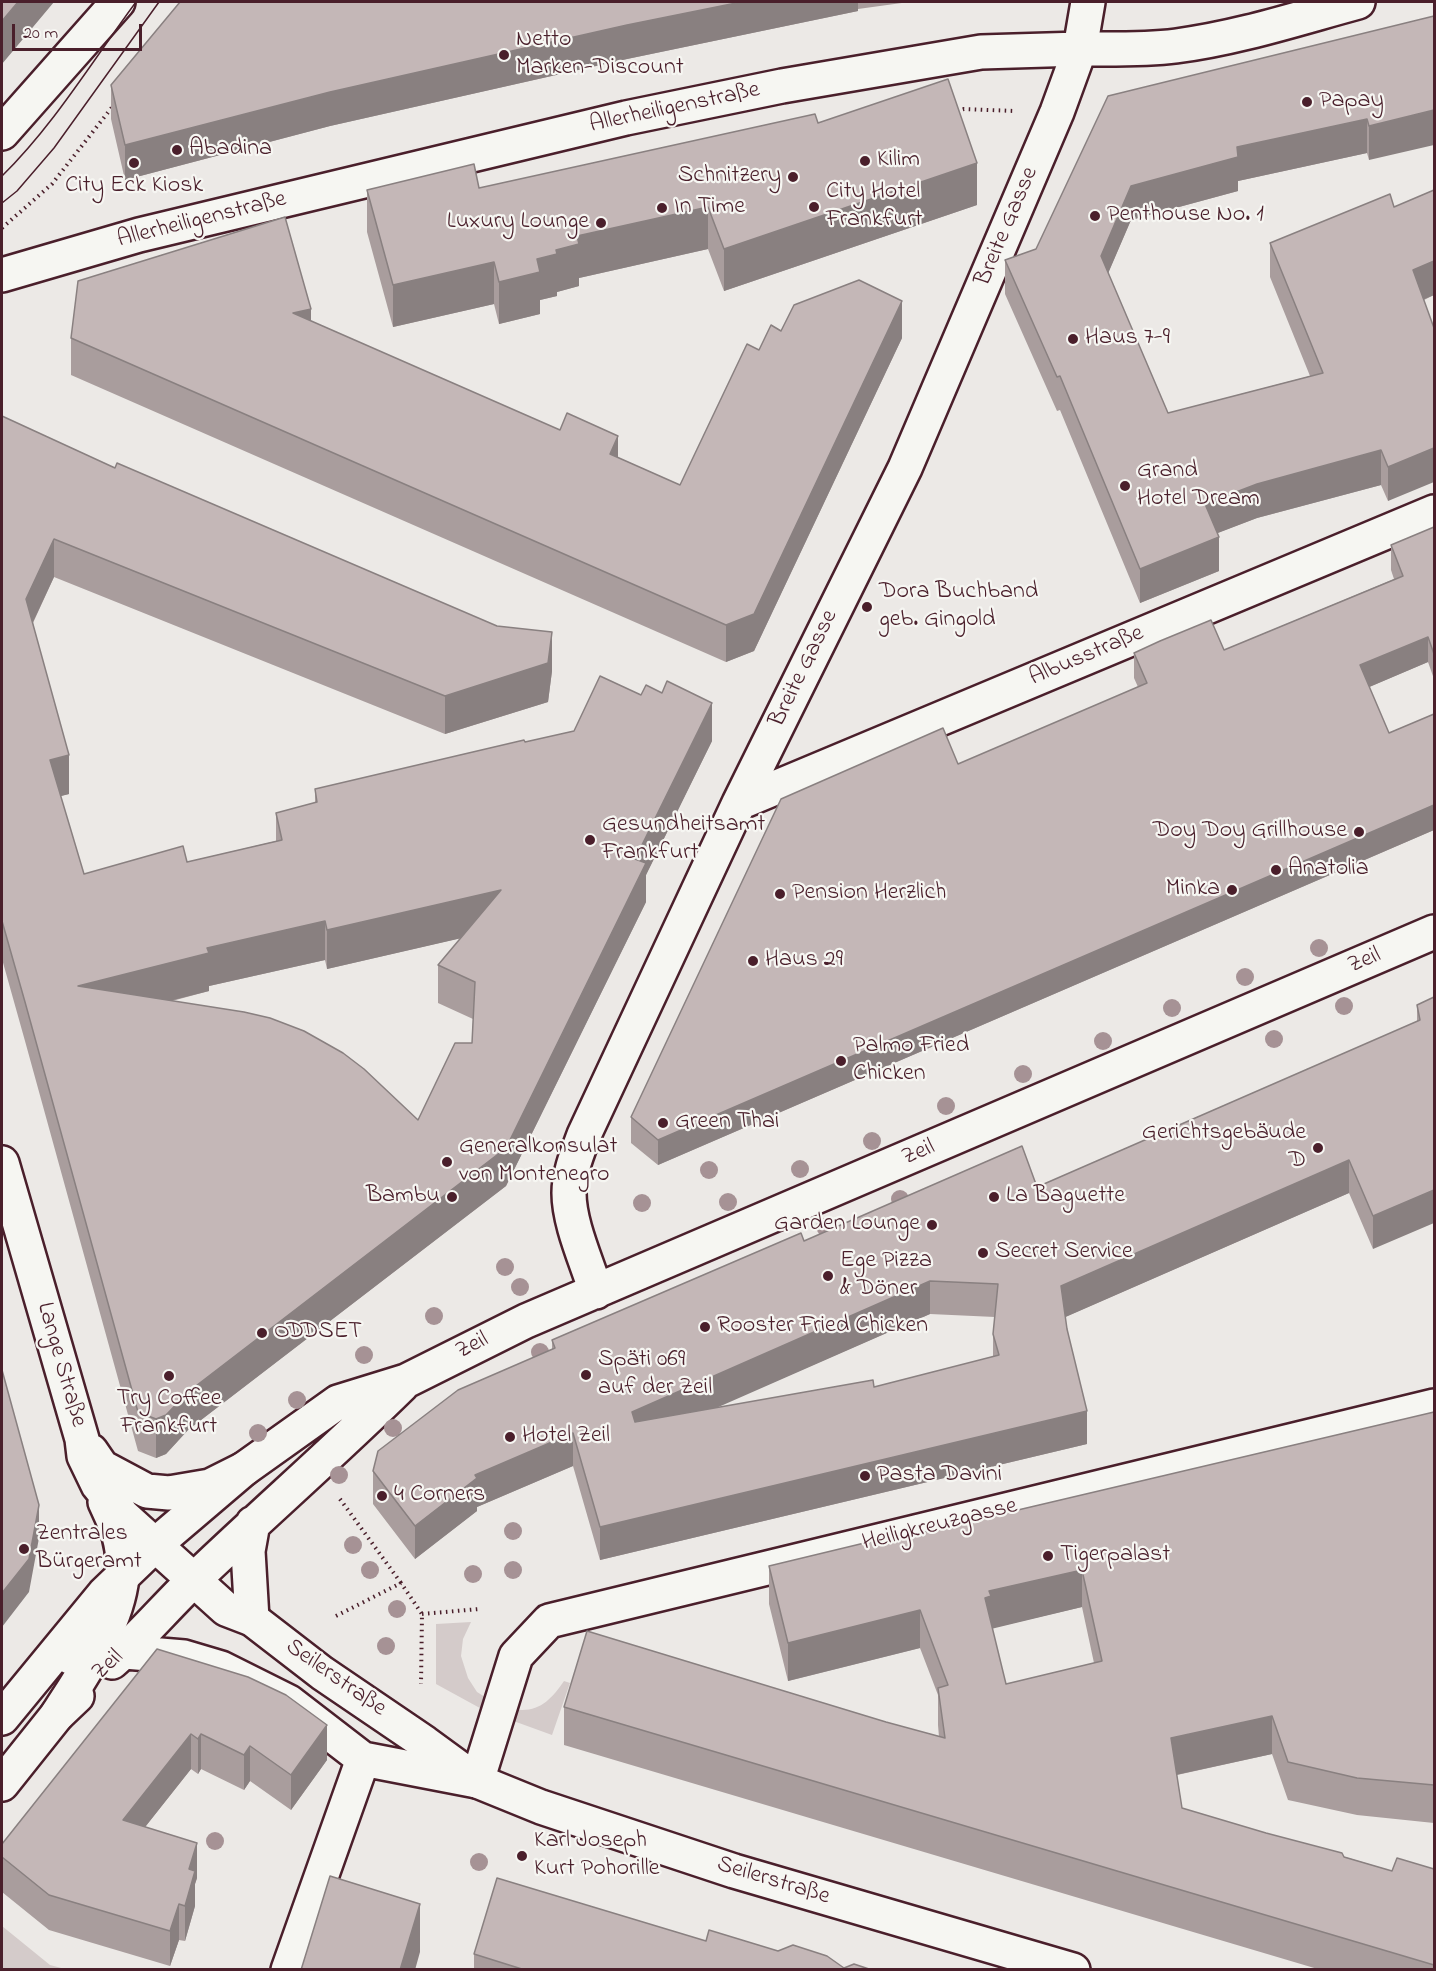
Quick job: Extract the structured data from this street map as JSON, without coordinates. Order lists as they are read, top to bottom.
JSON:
{
  "streets": {
    "street": [
      "Allerheiligenstraße",
      "Breite Gasse",
      "Albusstraße",
      "Zeil",
      "Lange Straße",
      "Heiligkreuzgasse",
      "Seilerstraße"
    ]
  },
  "crossings": [
    ["Allerheiligenstraße", "Breite Gasse"],
    ["Breite Gasse", "Albusstraße"],
    ["Breite Gasse", "Zeil"],
    ["Zeil", "Lange Straße"],
    ["Zeil", "Seilerstraße"],
    ["Lange Straße", "Seilerstraße"],
    ["Heiligkreuzgasse", "Seilerstraße"]
  ],
  "places": [
    "Netto Marken-Discount",
    "Papay",
    "Abadina",
    "Kilim",
    "City Eck Kiosk",
    "Schnitzery",
    "City Hotel Frankfurt",
    "In Time",
    "Penthouse No. 1",
    "Luxury Lounge",
    "Haus 7-9",
    "Grand Hotel Dream",
    "Dora Buchband geb. Gingold",
    "Doy Doy Grillhouse",
    "Gesundheitsamt Frankfurt",
    "Anatolia",
    "Minka",
    "Pension Herzlich",
    "Haus 29",
    "Palmo Fried Chicken",
    "Green Thai",
    "Gerichtsgebäude D",
    "Generalkonsulat von Montenegro",
    "Bambu",
    "La Baguette",
    "Garden Lounge",
    "Secret Service",
    "Ege Pizza & Döner",
    "Rooster Fried Chicken",
    "ODDSET",
    "Späti 069 auf der Zeil",
    "Try Coffee Frankfurt",
    "Hotel Zeil",
    "Pasta Davini",
    "4 Corners",
    "Zentrales Bürgeramt",
    "Tigerpalast",
    "Karl Joseph Kurt Pohorille"
  ],
  "scale_bar": "20 m"
}
